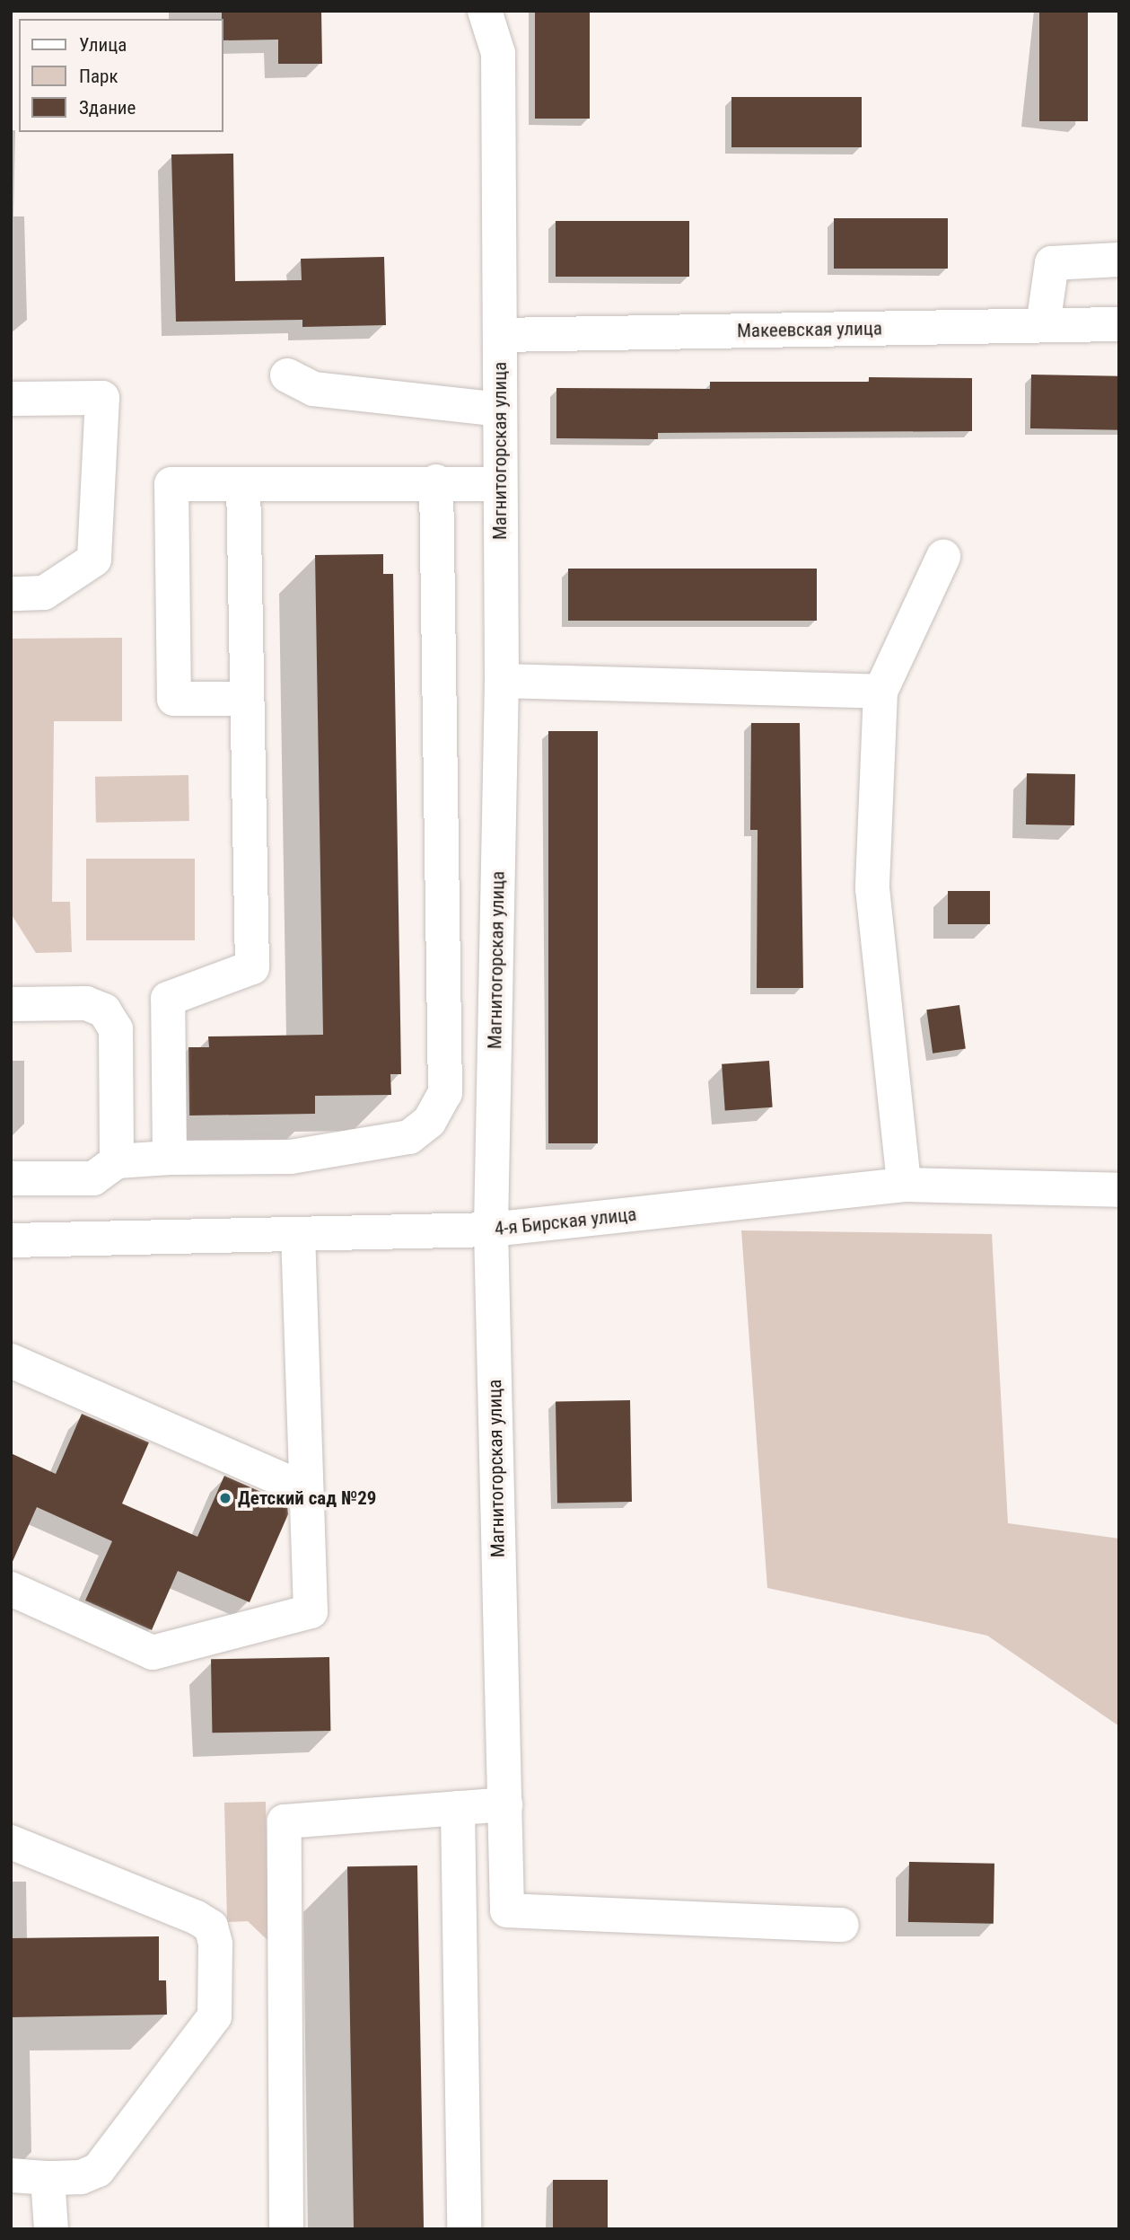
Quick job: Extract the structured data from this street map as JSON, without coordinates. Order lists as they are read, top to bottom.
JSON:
{
  "streets": {
    "street": ["Макеевская улица", "Магнитогорская улица", "4-я Бирская улица"]
  },
  "crossings": [
    ["Макеевская улица", "Магнитогорская улица"],
    ["Магнитогорская улица", "4-я Бирская улица"]
  ],
  "places": ["Детский сад №29"],
  "legend": ["Улица", "Парк", "Здание"]
}
